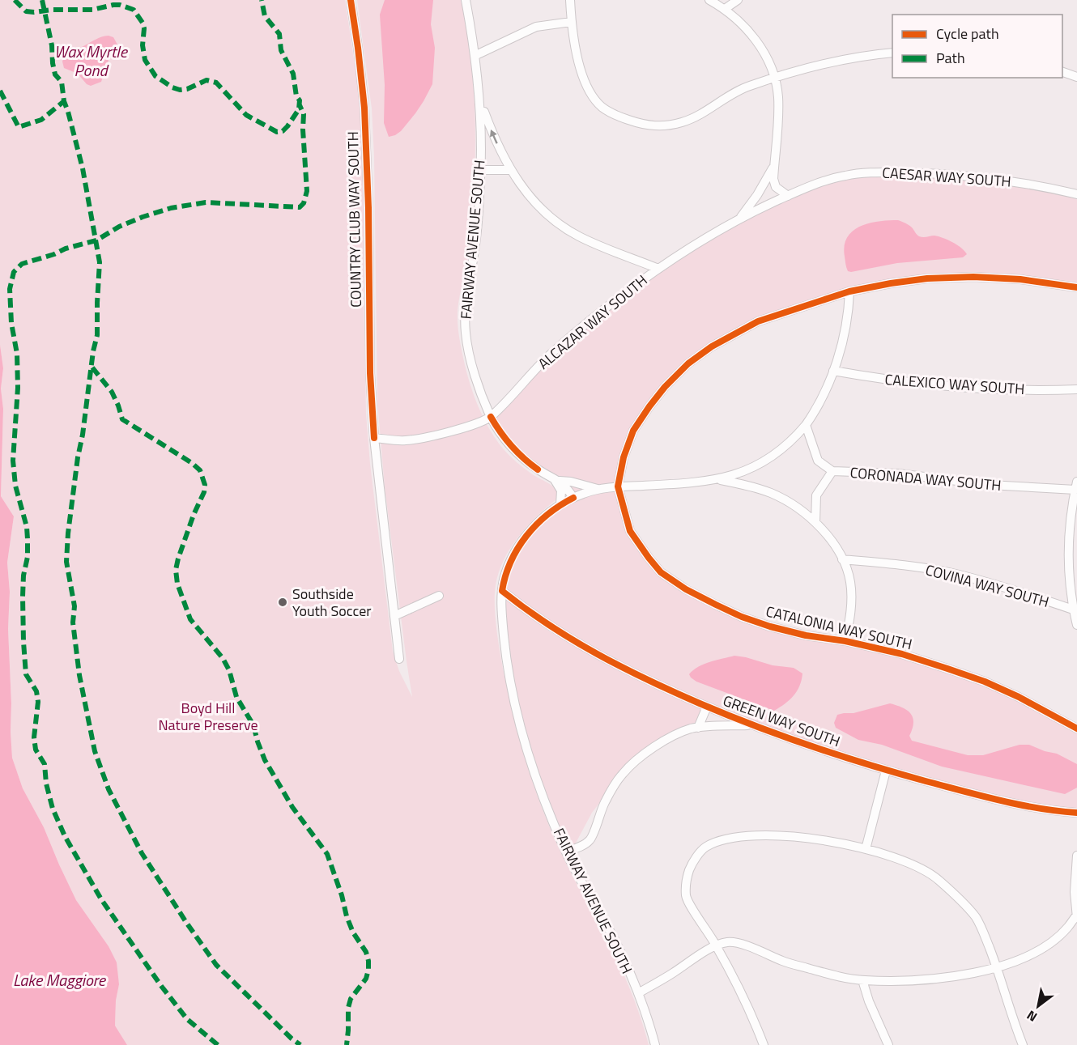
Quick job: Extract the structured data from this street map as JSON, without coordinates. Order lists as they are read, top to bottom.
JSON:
{
  "streets": {
    "street": [
      "CAESAR WAY SOUTH",
      "COUNTRY CLUB WAY SOUTH",
      "FAIRWAY AVENUE SOUTH",
      "ALCAZAR WAY SOUTH",
      "CALEXICO WAY SOUTH",
      "CORONADA WAY SOUTH",
      "COVINA WAY SOUTH",
      "CATALONIA WAY SOUTH",
      "GREEN WAY SOUTH"
    ]
  },
  "crossings": [
    ["CAESAR WAY SOUTH", "ALCAZAR WAY SOUTH"],
    ["COUNTRY CLUB WAY SOUTH", "ALCAZAR WAY SOUTH"],
    ["FAIRWAY AVENUE SOUTH", "ALCAZAR WAY SOUTH"],
    ["FAIRWAY AVENUE SOUTH", "CATALONIA WAY SOUTH"],
    ["FAIRWAY AVENUE SOUTH", "GREEN WAY SOUTH"]
  ],
  "water": ["Wax Myrtle Pond", "Lake Maggiore"],
  "parks": ["Boyd Hill Nature Preserve"],
  "places": ["Southside Youth Soccer"],
  "legend": ["Cycle path", "Path"],
  "north": "bottom left"
}
